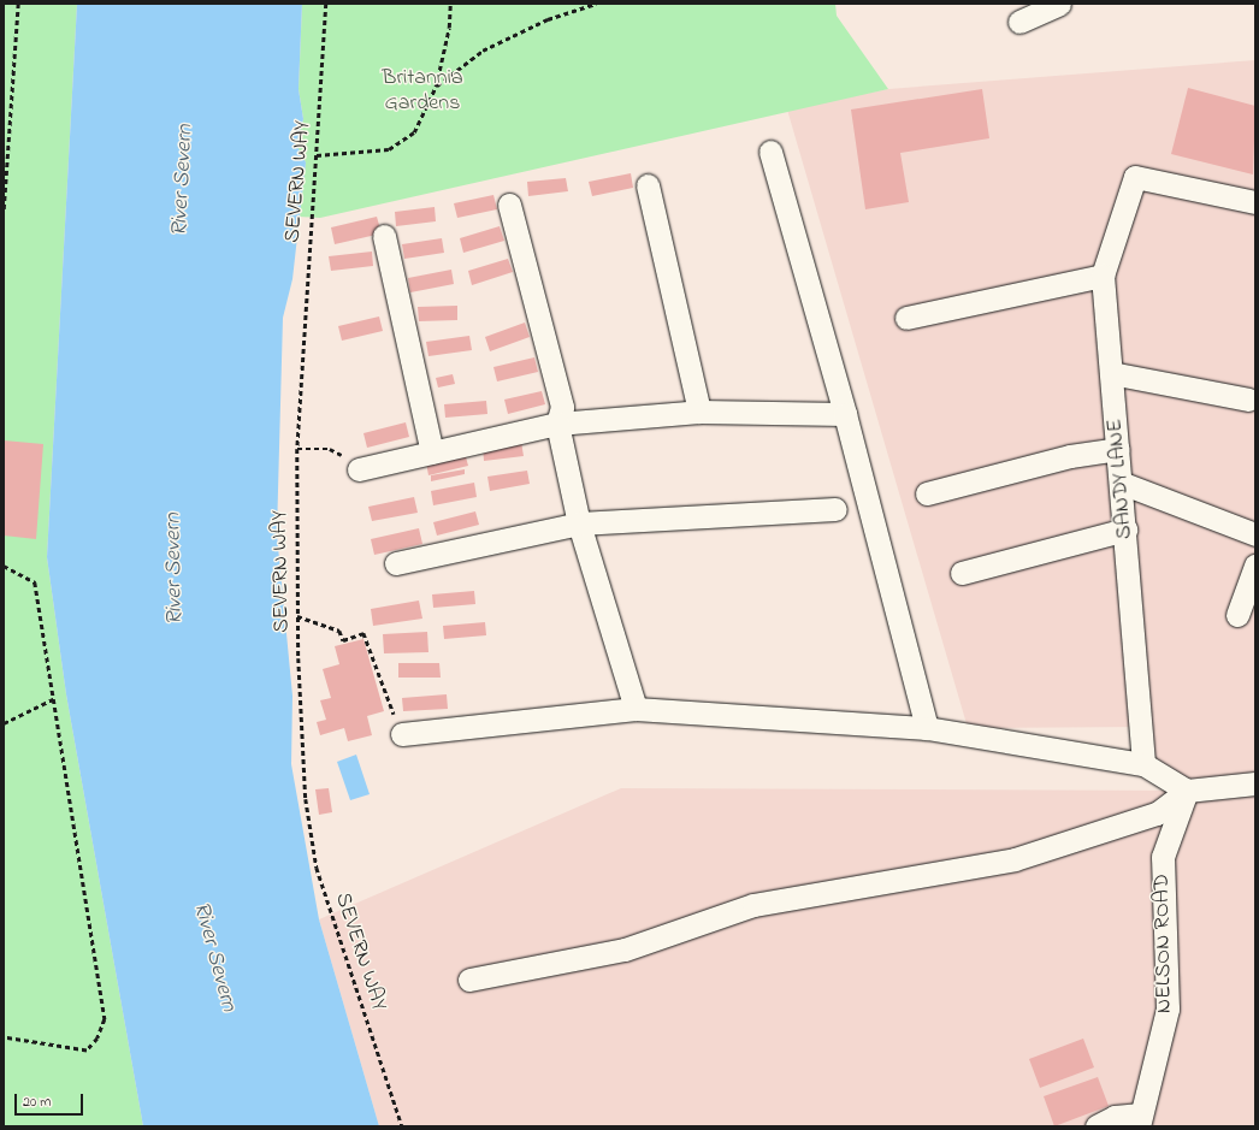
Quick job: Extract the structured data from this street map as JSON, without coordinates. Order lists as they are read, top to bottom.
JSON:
{
  "streets": {
    "street": ["SANDY LANE", "NELSON ROAD"],
    "path": ["SEVERN WAY"]
  },
  "water": ["River Severn"],
  "parks": ["Britannia Gardens"],
  "scale_bar": "20 m"
}
